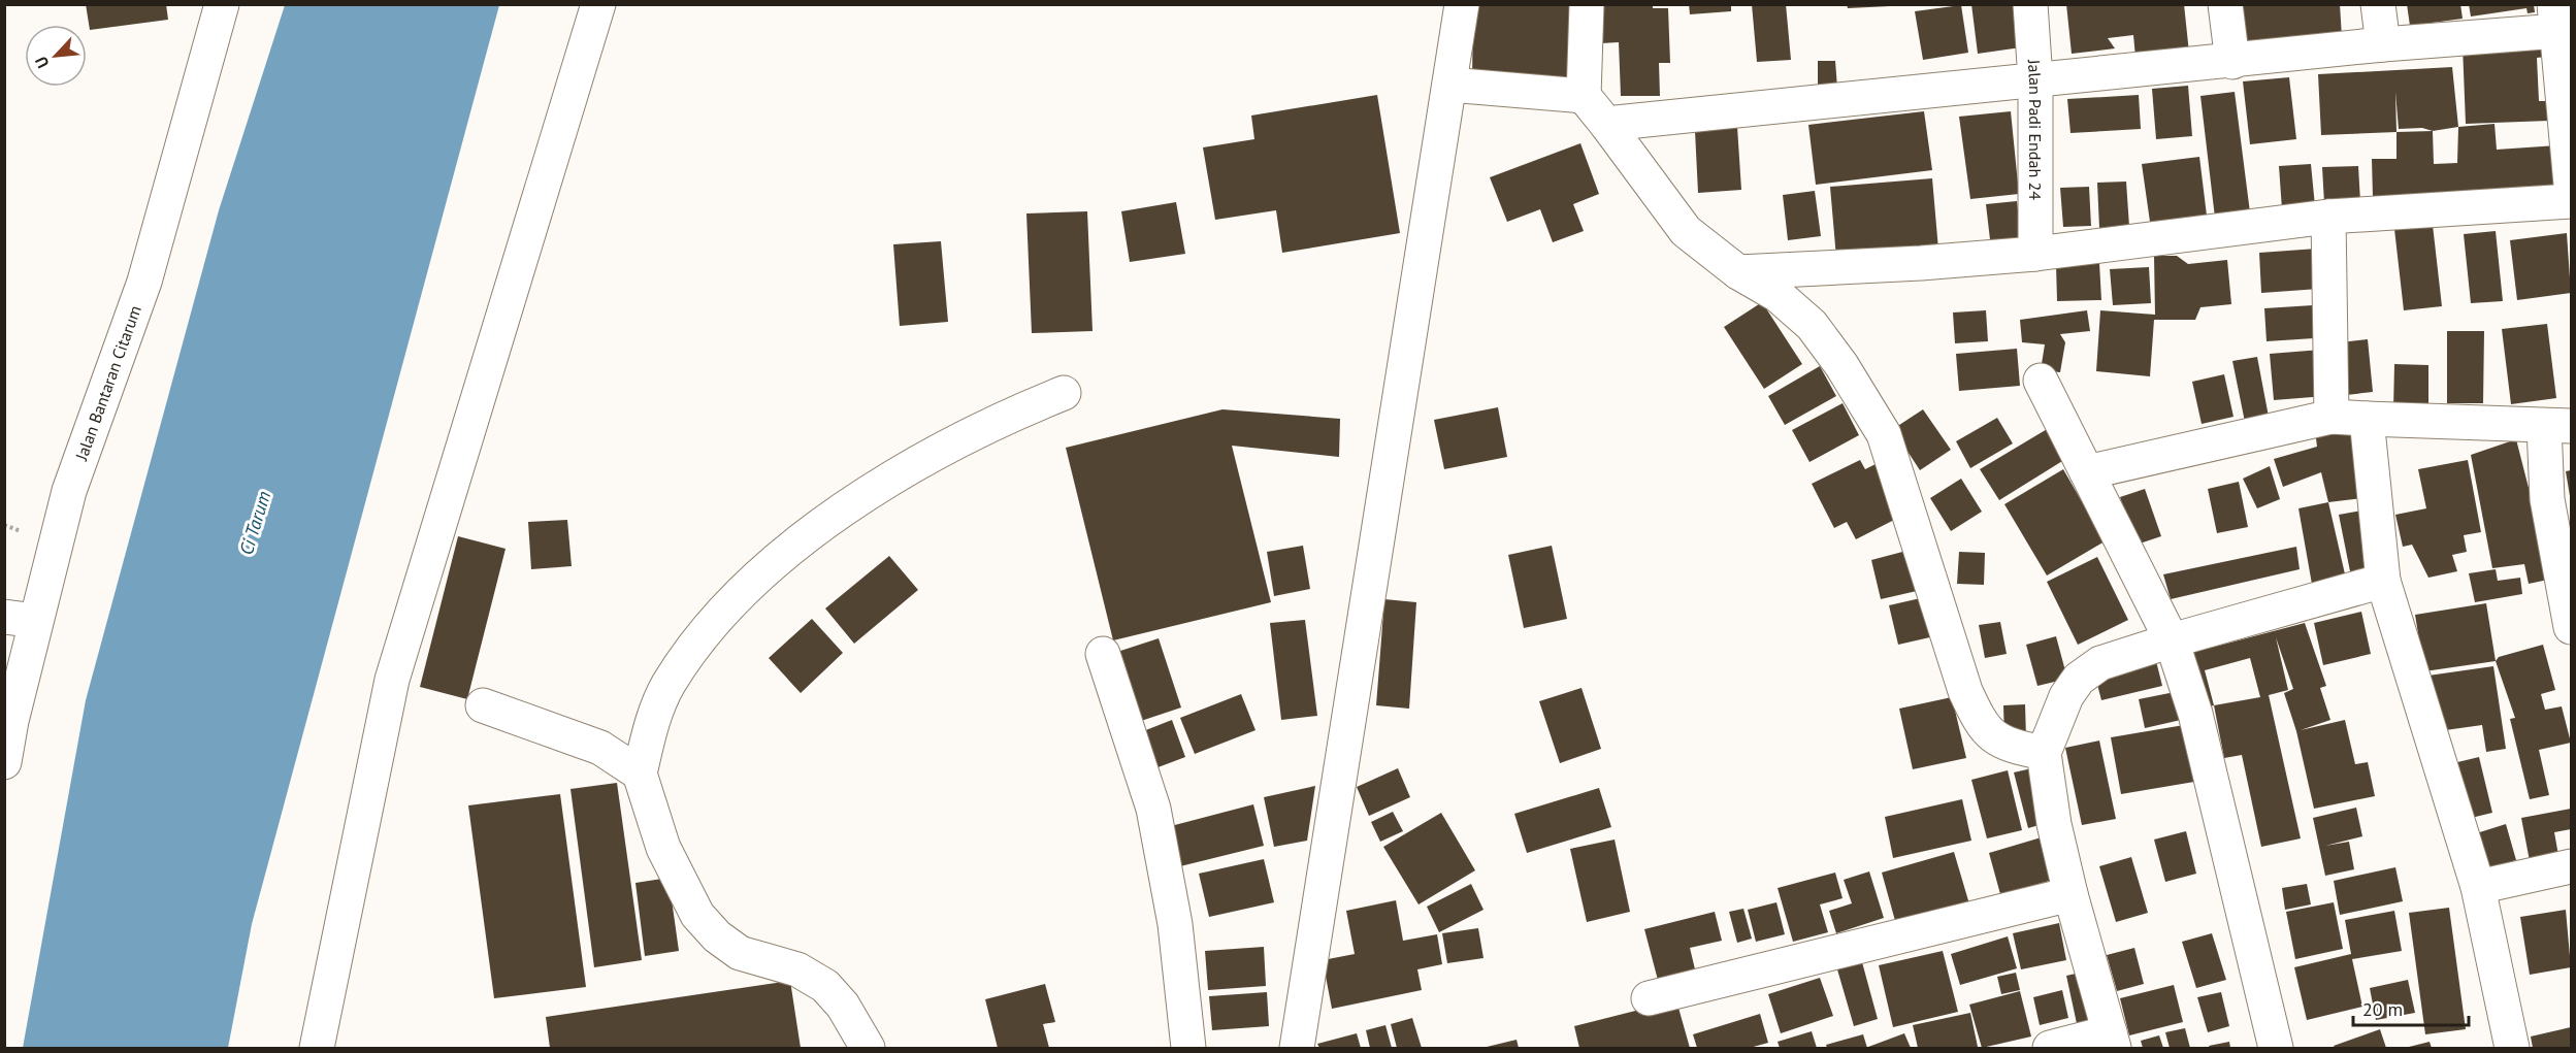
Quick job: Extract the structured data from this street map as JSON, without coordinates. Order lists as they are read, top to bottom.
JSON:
{
  "streets": {
    "street": ["Jalan Padi Endah 24", "Jalan Bantaran Citarum"]
  },
  "water": ["Ci Tarum"],
  "scale_bar": "20 m",
  "north": "bottom left"
}
